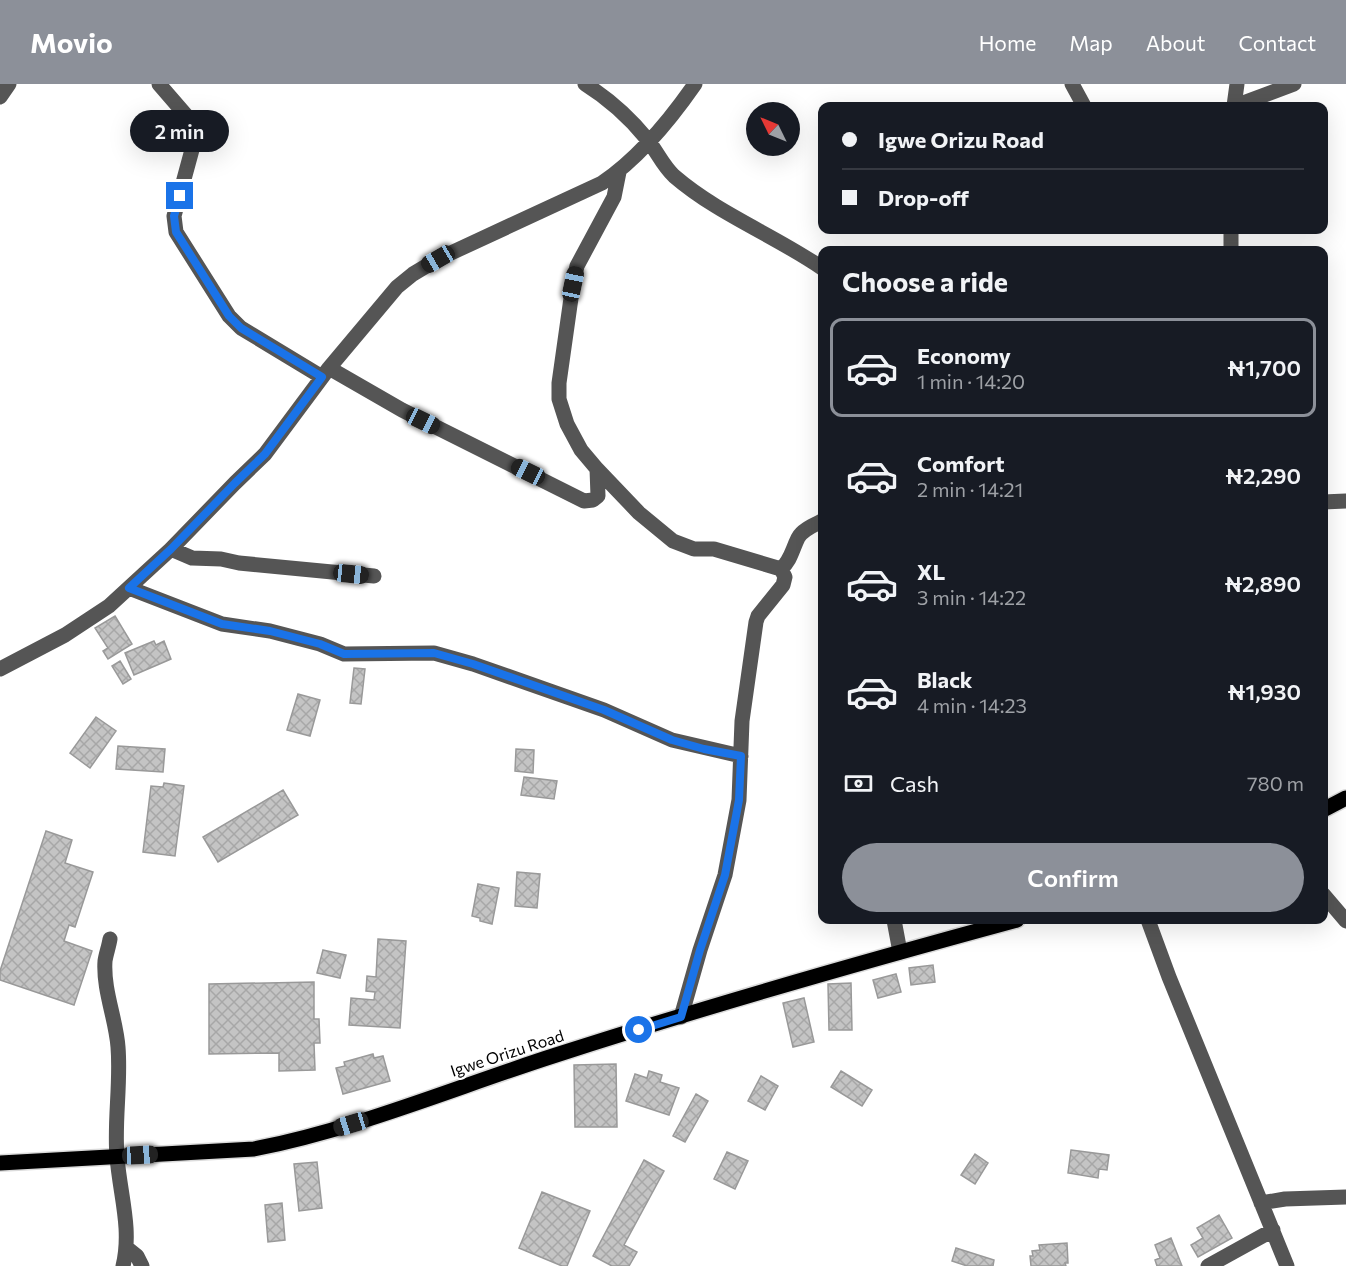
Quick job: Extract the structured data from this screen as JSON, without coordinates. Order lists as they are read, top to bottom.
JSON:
{
  "streets": {
    "main road": ["Igwe Orizu Road"]
  },
  "north": "top left",
  "page": {
    "header": "Movio",
    "nav": [
      "Home",
      "Map",
      "About",
      "Contact"
    ],
    "banner": ["Igwe Orizu Road", "Drop-off"],
    "bubble": "2 min",
    "heading": "Choose a ride",
    "list": [
      {
        "name": "Economy",
        "note": "1 min · 14:20",
        "value": "₦1,700"
      },
      {
        "name": "Comfort",
        "note": "2 min · 14:21",
        "value": "₦2,290"
      },
      {
        "name": "XL",
        "note": "3 min · 14:22",
        "value": "₦2,890"
      },
      {
        "name": "Black",
        "note": "4 min · 14:23",
        "value": "₦1,930"
      }
    ],
    "pay": ["Cash", "780 m"],
    "buttons": "Confirm"
  }
}
